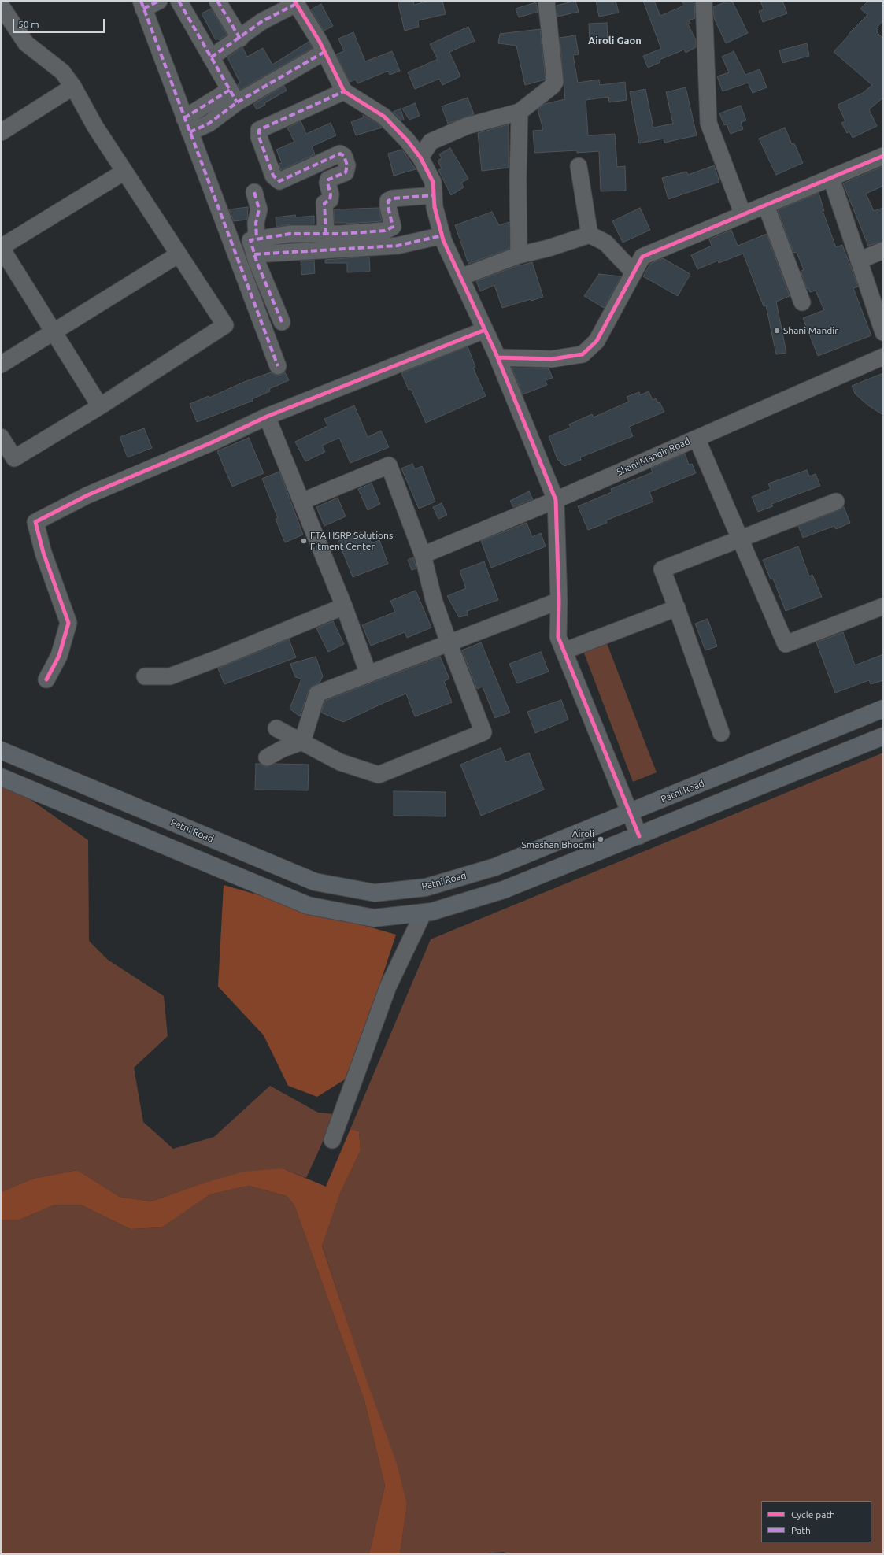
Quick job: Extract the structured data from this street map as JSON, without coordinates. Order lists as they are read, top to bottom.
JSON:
{
  "streets": {
    "main road": ["Patni Road"],
    "street": ["Shani Mandir Road"]
  },
  "districts": ["Airoli Gaon"],
  "places": ["Shani Mandir", "FTA HSRP Solutions Fitment Center", "Airoli Smashan Bhoomi"],
  "legend": ["Cycle path", "Path"],
  "scale_bar": "50 m"
}
